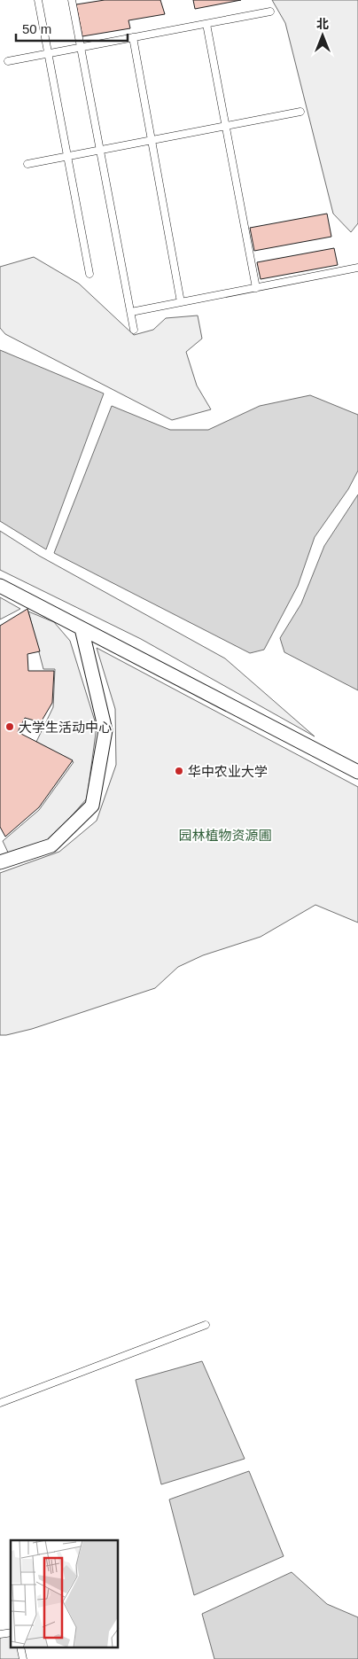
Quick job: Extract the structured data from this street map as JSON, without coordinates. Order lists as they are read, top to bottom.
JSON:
{
  "parks": ["园林植物资源圃"],
  "places": ["大学生活动中心", "华中农业大学"],
  "scale_bar": "50 m",
  "north": "top"
}
